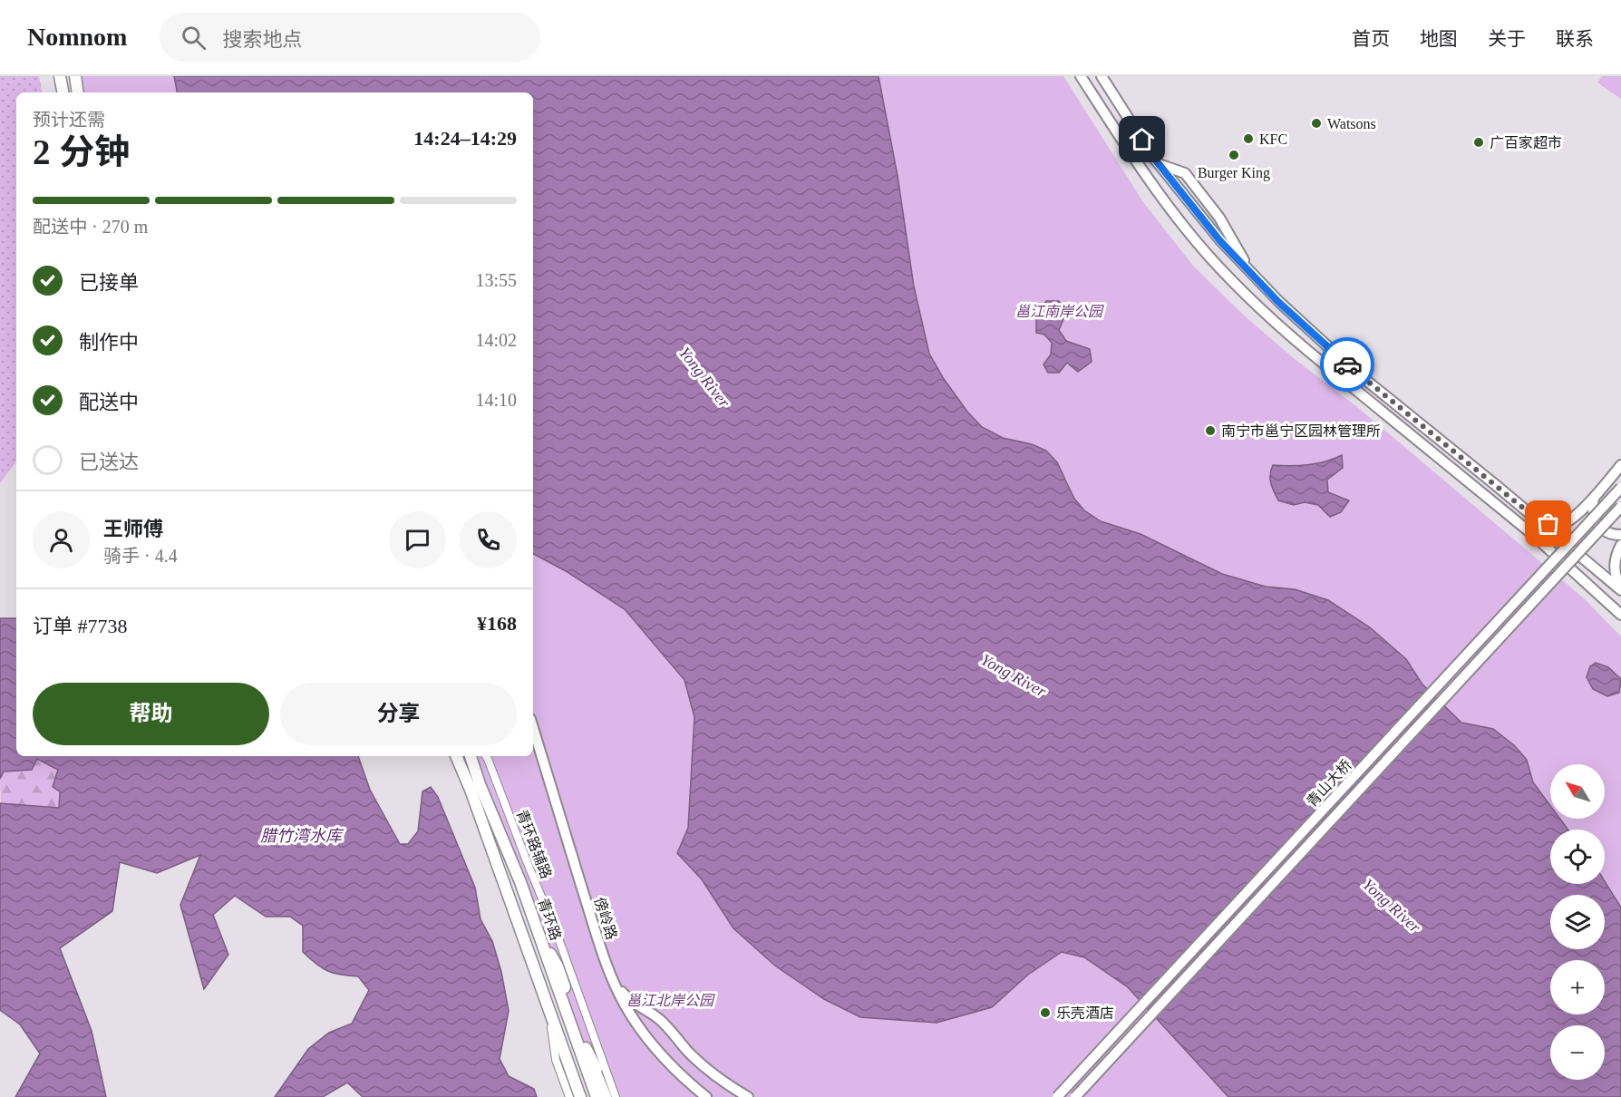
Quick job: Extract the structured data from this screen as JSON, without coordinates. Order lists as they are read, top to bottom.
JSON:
{
  "streets": {
    "main road": ["青山大桥", "傍岭路", "青环路"],
    "street": ["青环路辅路"]
  },
  "water": ["Yong River", "腊竹湾水库"],
  "parks": ["邕江南岸公园", "邕江北岸公园"],
  "places": [
    "Watsons",
    "KFC",
    "广百家超市",
    "Burger King",
    "南宁市邕宁区园林管理所",
    "乐壳酒店"
  ],
  "north": "top left",
  "page": {
    "header": "Nomnom",
    "search": "搜索地点",
    "nav": [
      "首页",
      "地图",
      "关于",
      "联系"
    ],
    "heading": ["2 分钟", "预计还需", "14:24–14:29"],
    "panel": [
      "王师傅",
      "骑手 · 4.4",
      "订单 #7738",
      "¥168"
    ],
    "bar": "配送中 · 270 m",
    "list": [
      ["已接单", "13:55"],
      ["制作中", "14:02"],
      ["配送中", "14:10"],
      "已送达"
    ],
    "buttons": ["帮助", "分享"],
    "map_buttons": ["+", "−"]
  }
}
